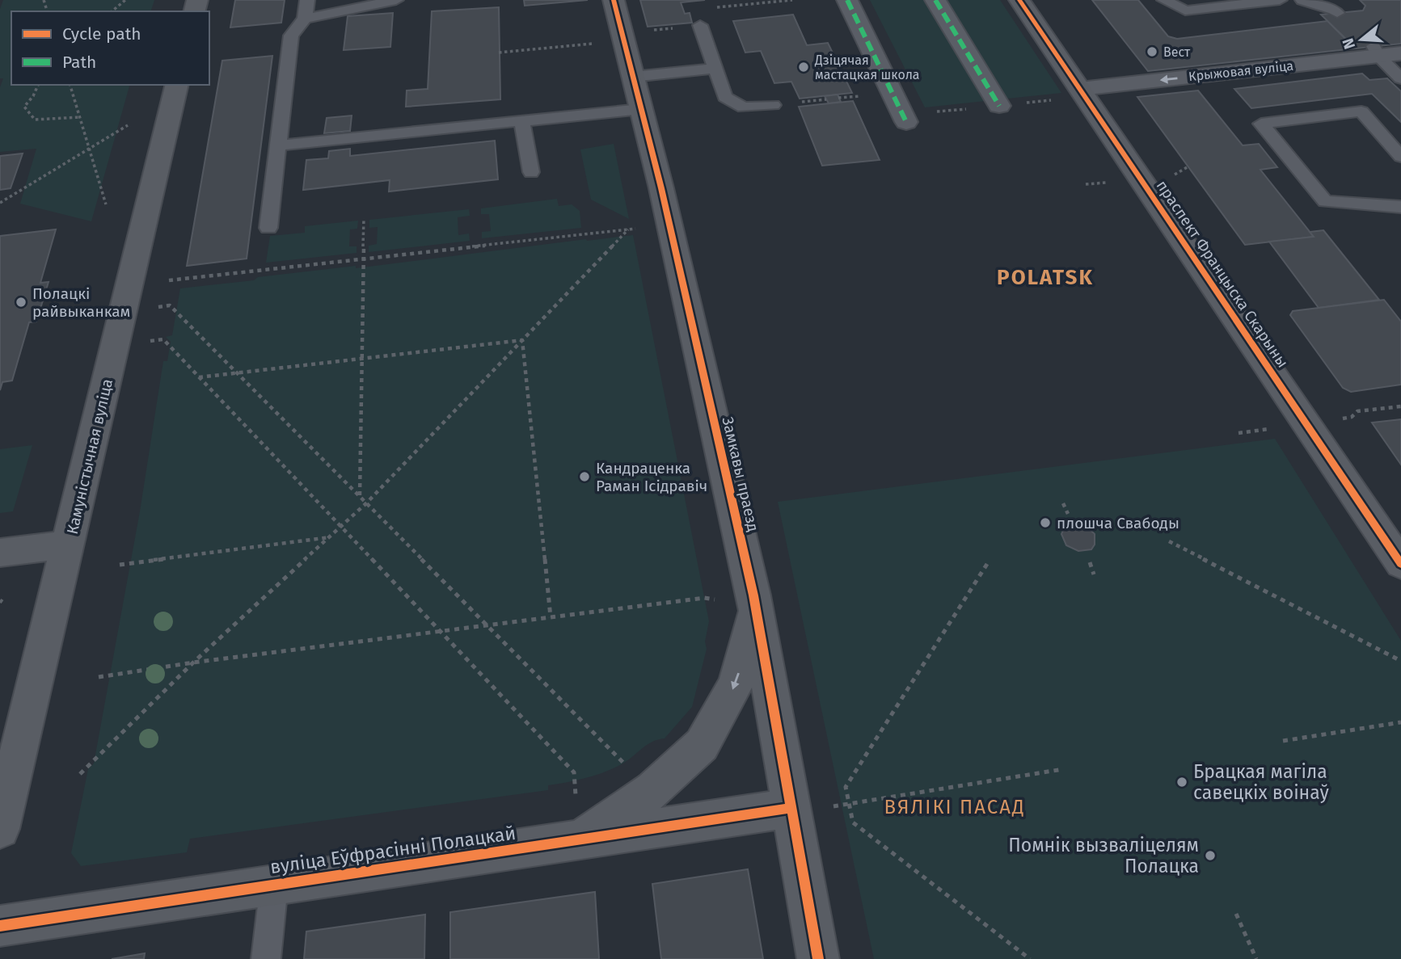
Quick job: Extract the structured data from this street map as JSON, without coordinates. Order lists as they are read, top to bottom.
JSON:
{
  "streets": {
    "street": [
      "Крыжовая вуліца",
      "праспект Францыска Скарыны",
      "Камуністычная вуліца",
      "Замкавы праезд",
      "вуліца Еўфрасінні Полацкай"
    ]
  },
  "crossings": [
    ["Крыжовая вуліца", "праспект Францыска Скарыны"],
    ["Замкавы праезд", "вуліца Еўфрасінні Полацкай"]
  ],
  "one_way": ["Крыжовая вуліца"],
  "districts": ["POLATSK", "ВЯЛІКІ ПАСАД"],
  "places": [
    "Вест",
    "Дзіцячая мастацкая школа",
    "Полацкі райвыканкам",
    "Кандраценка Раман Ісідравіч",
    "плошча Свабоды",
    "Брацкая магіла савецкіх воінаў",
    "Помнік вызваліцелям Полацка"
  ],
  "legend": ["Cycle path", "Path"],
  "north": "left"
}
